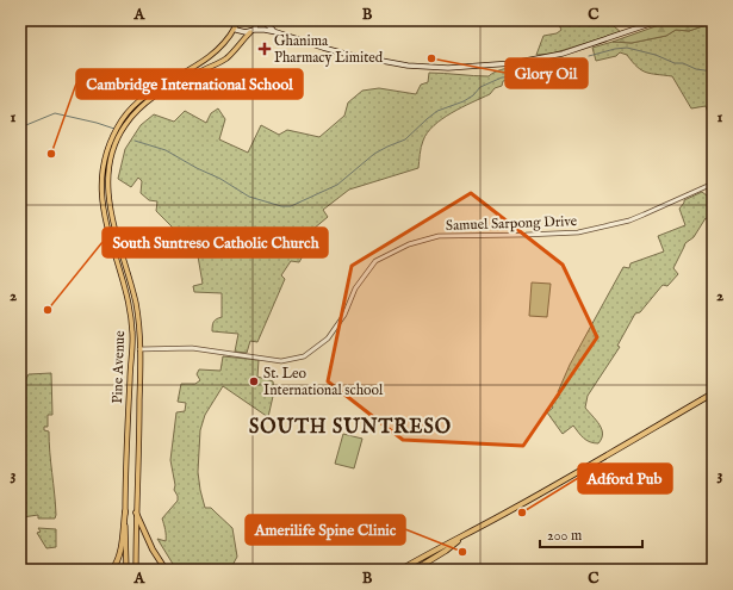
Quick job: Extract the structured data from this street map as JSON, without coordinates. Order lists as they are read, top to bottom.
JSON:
{
  "streets": {
    "main road": ["Pine Avenue"],
    "street": ["Samuel Sarpong Drive"]
  },
  "districts": ["SOUTH SUNTRESO"],
  "places": {
    "health": ["Ghanima Pharmacy Limited"],
    "other": [
      "Glory Oil",
      "Cambridge International School",
      "South Suntreso Catholic Church",
      "St. Leo International school",
      "Adford Pub",
      "Amerilife Spine Clinic"
    ]
  },
  "scale_bar": "200 m",
  "grid": {
    "columns": ["A", "B", "C"],
    "rows": ["1", "2", "3"]
  }
}
